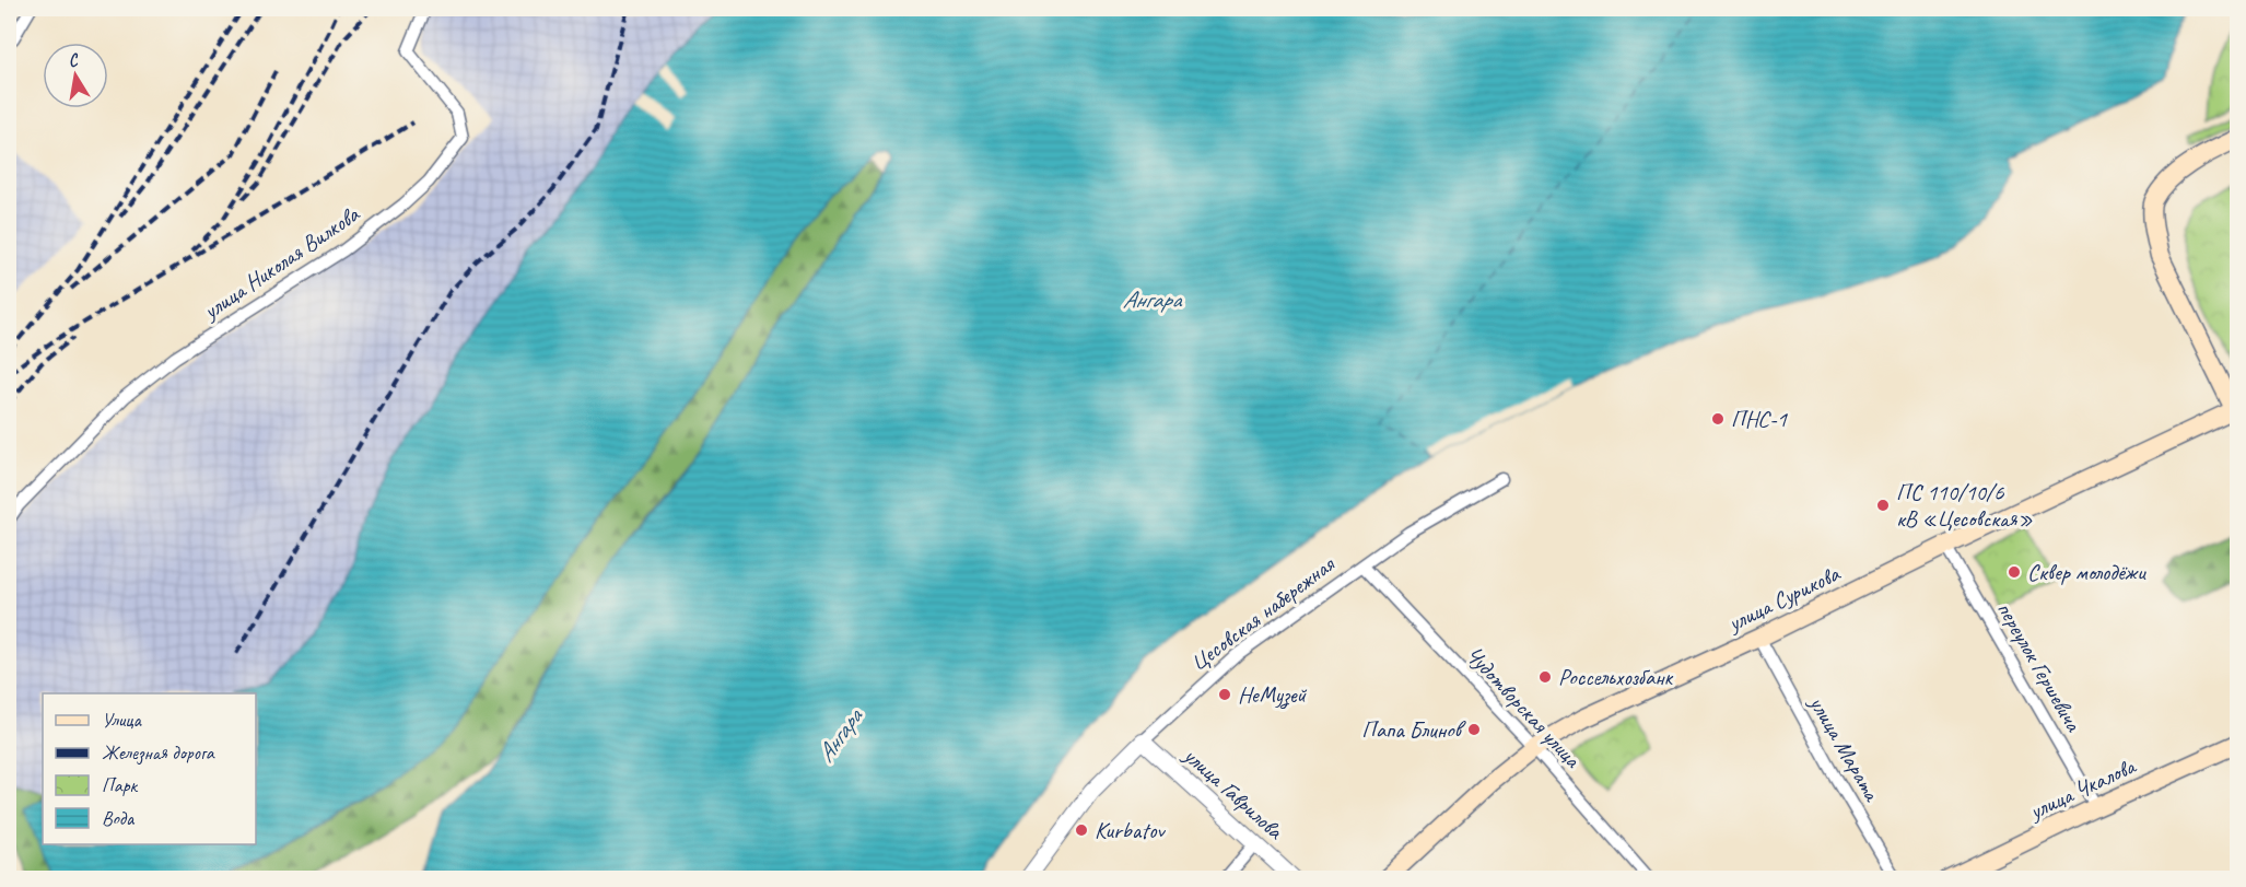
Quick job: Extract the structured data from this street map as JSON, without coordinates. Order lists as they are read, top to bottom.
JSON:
{
  "streets": {
    "main road": ["улица Сурикова", "улица Чкалова"],
    "street": [
      "улица Николая Вилкова",
      "Цесовская набережная",
      "переулок Гершевича",
      "Чудотворская улица",
      "улица Марата",
      "улица Гаврилова"
    ]
  },
  "crossings": [
    ["улица Сурикова", "переулок Гершевича"],
    ["улица Сурикова", "Чудотворская улица"],
    ["улица Сурикова", "улица Марата"],
    ["Цесовская набережная", "Чудотворская улица"],
    ["Цесовская набережная", "улица Гаврилова"],
    ["переулок Гершевича", "улица Чкалова"]
  ],
  "water": ["Ангара"],
  "places": [
    "ПНС-1",
    "ПС 110/10/6 кВ «Цесовская»",
    "Сквер молодёжи",
    "Россельхозбанк",
    "НеМузей",
    "Папа Блинов",
    "Kurbatov"
  ],
  "legend": [
    "Улица",
    "Железная дорога",
    "Парк",
    "Вода"
  ],
  "north": "top"
}
